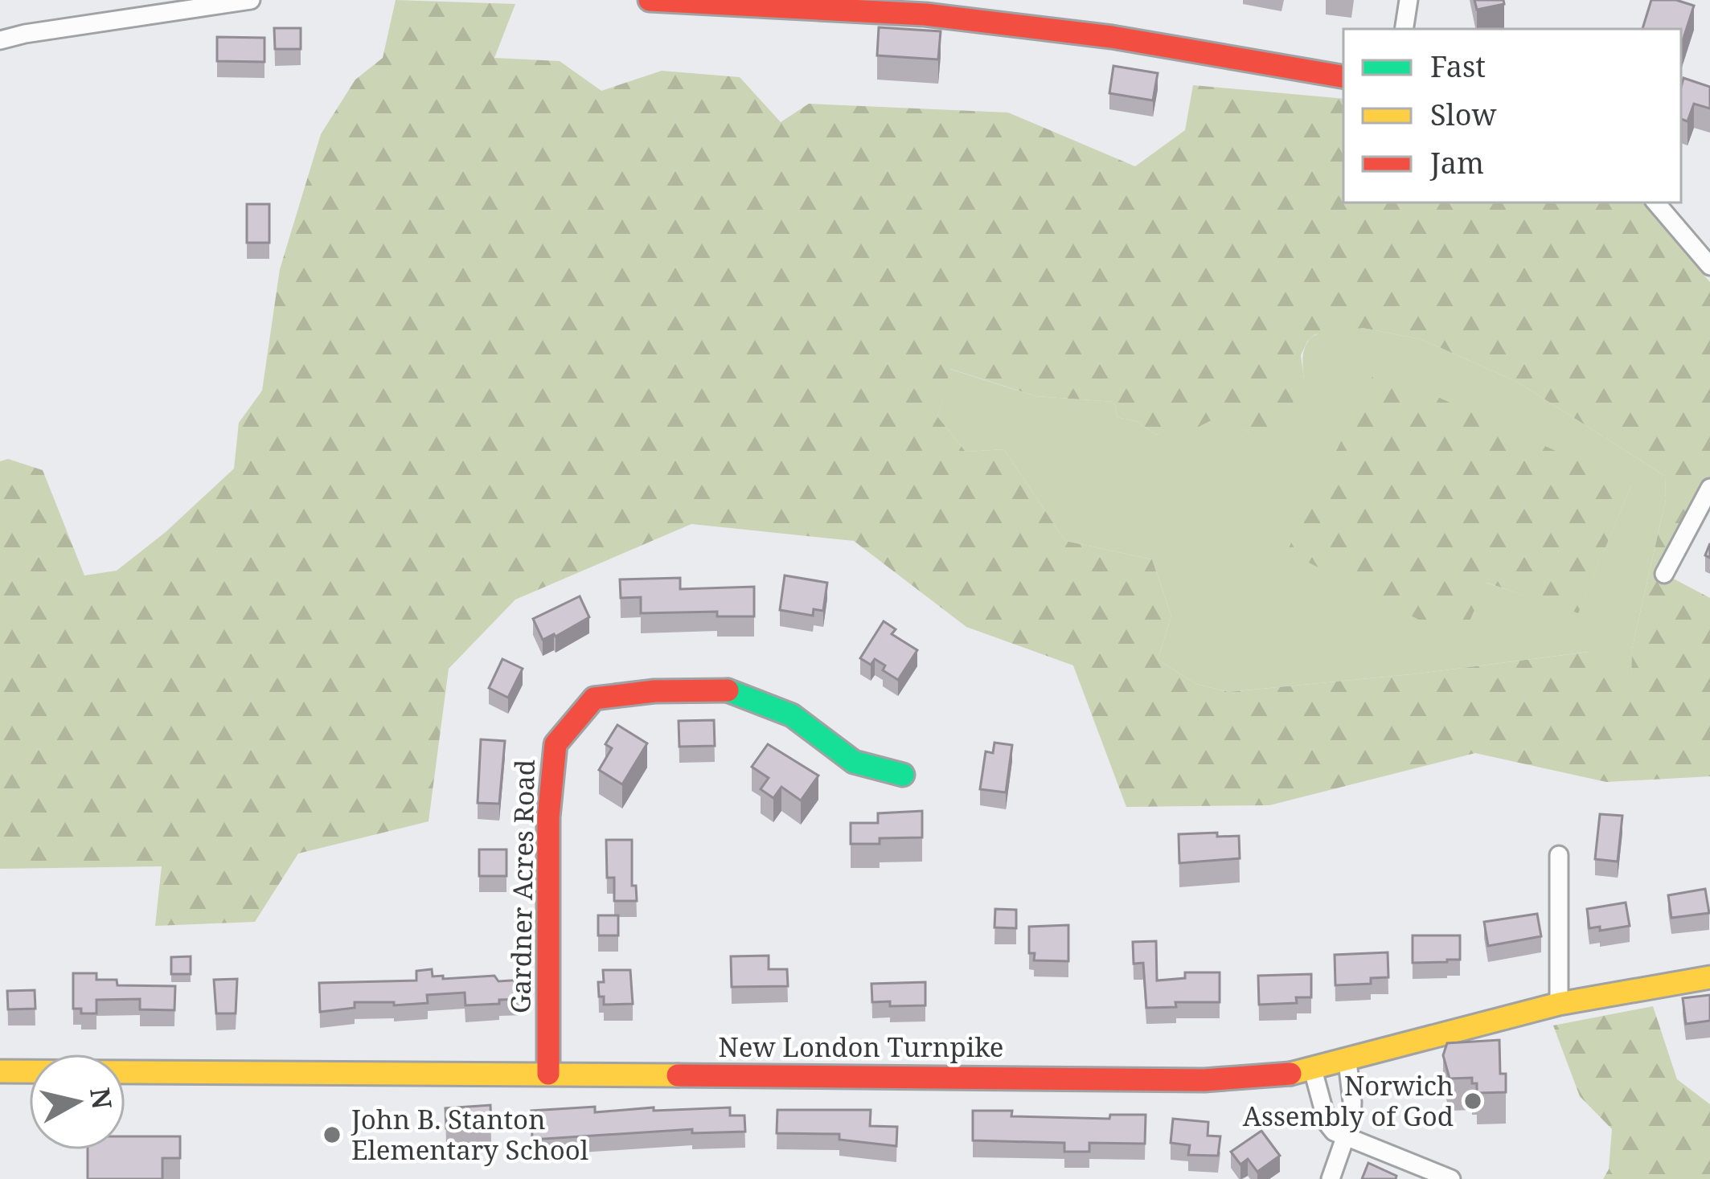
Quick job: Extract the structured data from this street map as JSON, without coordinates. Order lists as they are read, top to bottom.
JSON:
{
  "streets": {
    "main road": ["Gardner Acres Road", "New London Turnpike"]
  },
  "crossings": [
    ["Gardner Acres Road", "New London Turnpike"]
  ],
  "places": ["Norwich Assembly of God", "John B. Stanton Elementary School"],
  "legend": ["Fast", "Slow", "Jam"],
  "north": "right"
}
